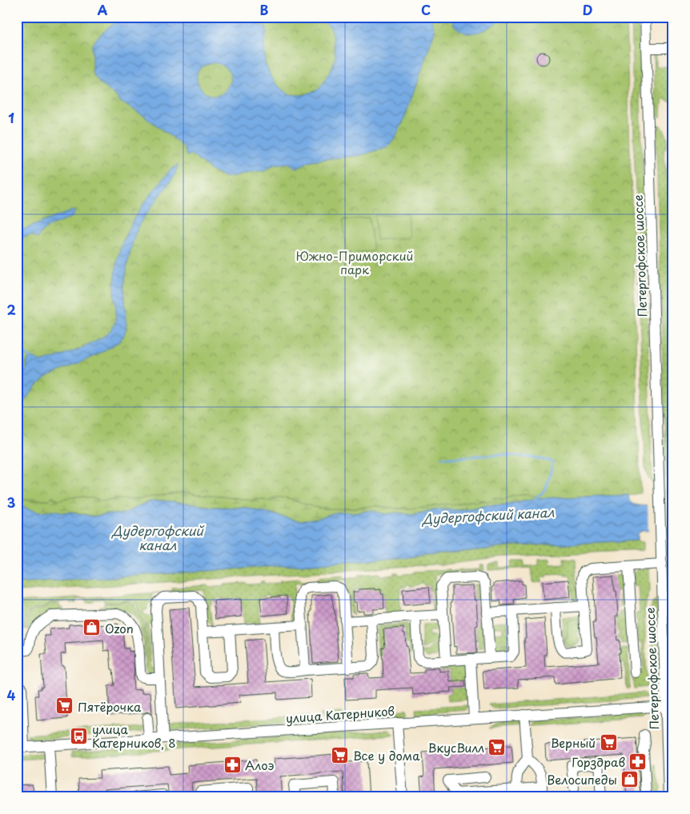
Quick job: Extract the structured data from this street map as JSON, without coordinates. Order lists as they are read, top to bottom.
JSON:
{
  "streets": {
    "street": ["Петергофское шоссе", "улица Катерников"]
  },
  "crossings": [
    ["Петергофское шоссе", "улица Катерников"]
  ],
  "water": ["Дудергофский канал"],
  "parks": ["Южно-Приморский парк"],
  "places": {
    "shop": ["Ozon", "Велосипеды"],
    "supermarket": [
      "Пятёрочка",
      "Верный",
      "ВкусВилл",
      "Все у дома"
    ],
    "bus stop": ["улица Катерников, 8"],
    "pharmacy": ["Горздрав", "Алоэ"]
  },
  "grid": {
    "columns": [
      "A",
      "B",
      "C",
      "D"
    ],
    "rows": [
      "1",
      "2",
      "3",
      "4"
    ]
  }
}
